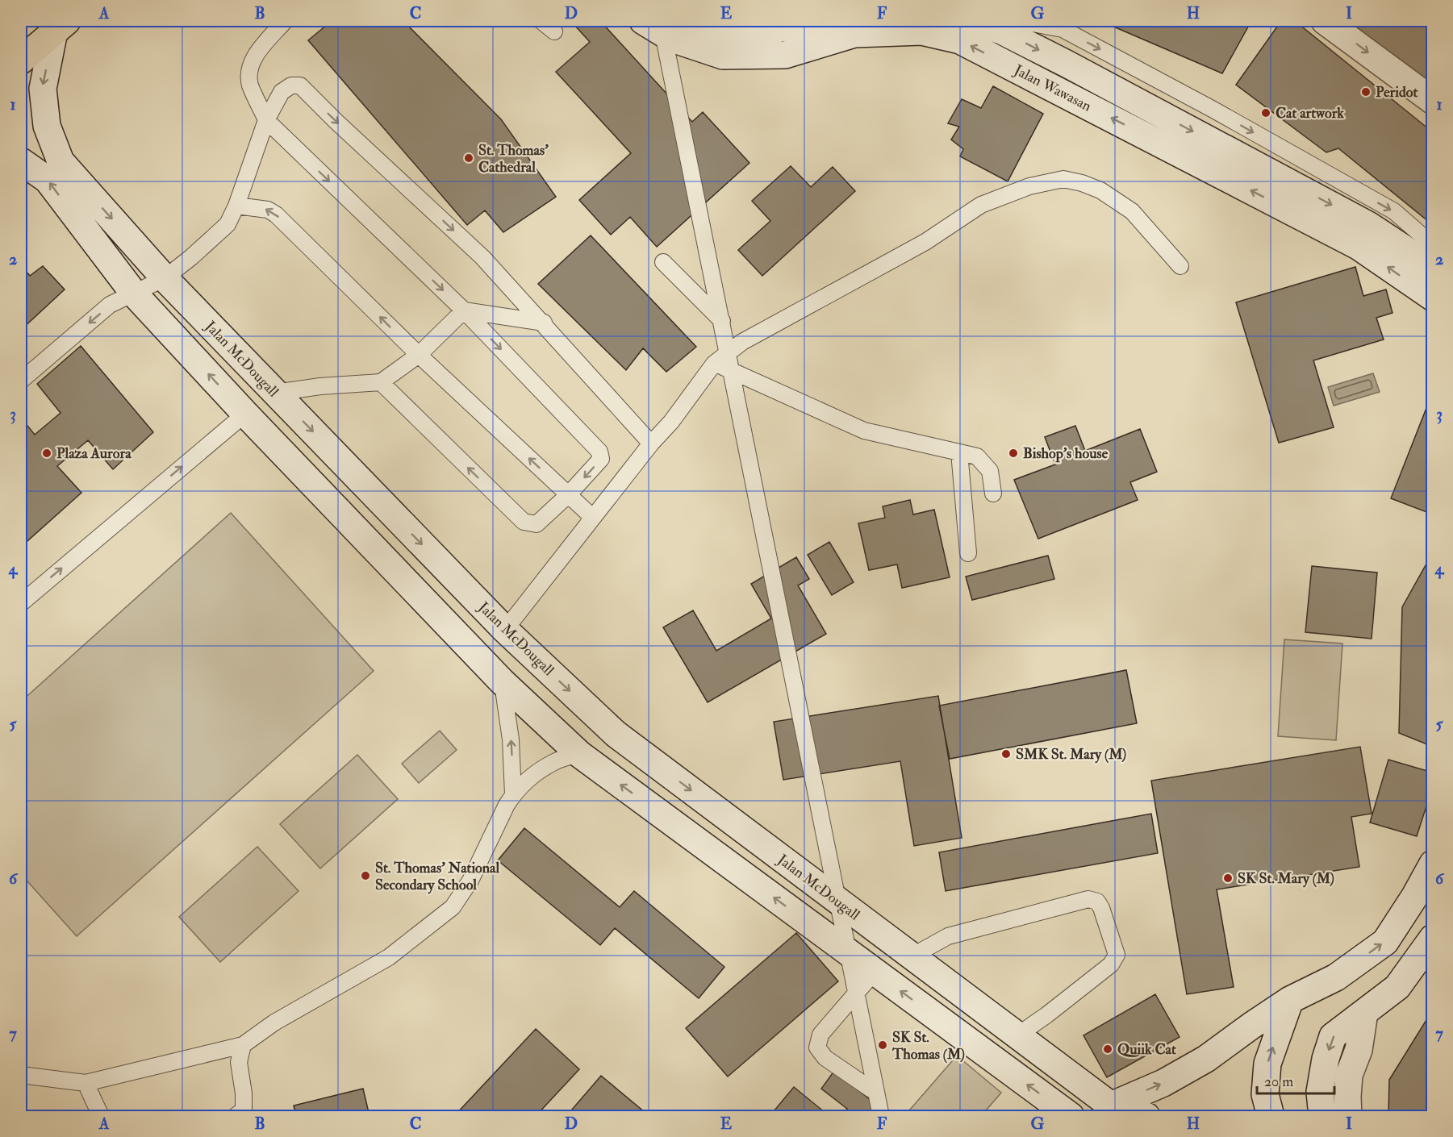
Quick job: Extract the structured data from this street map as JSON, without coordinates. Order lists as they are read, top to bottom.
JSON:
{
  "streets": {
    "main road": ["Jalan Wawasan", "Jalan McDougall"]
  },
  "places": [
    "Peridot",
    "Cat artwork",
    "St. Thomas' Cathedral",
    "Plaza Aurora",
    "Bishop's house",
    "SMK St. Mary (M)",
    "St. Thomas' National Secondary School",
    "SK St. Mary (M)",
    "SK St. Thomas (M)",
    "Quiik Cat"
  ],
  "scale_bar": "20 m",
  "grid": {
    "columns": [
      "A",
      "B",
      "C",
      "D",
      "E",
      "F",
      "G",
      "H",
      "I"
    ],
    "rows": [
      "1",
      "2",
      "3",
      "4",
      "5",
      "6",
      "7"
    ]
  }
}
